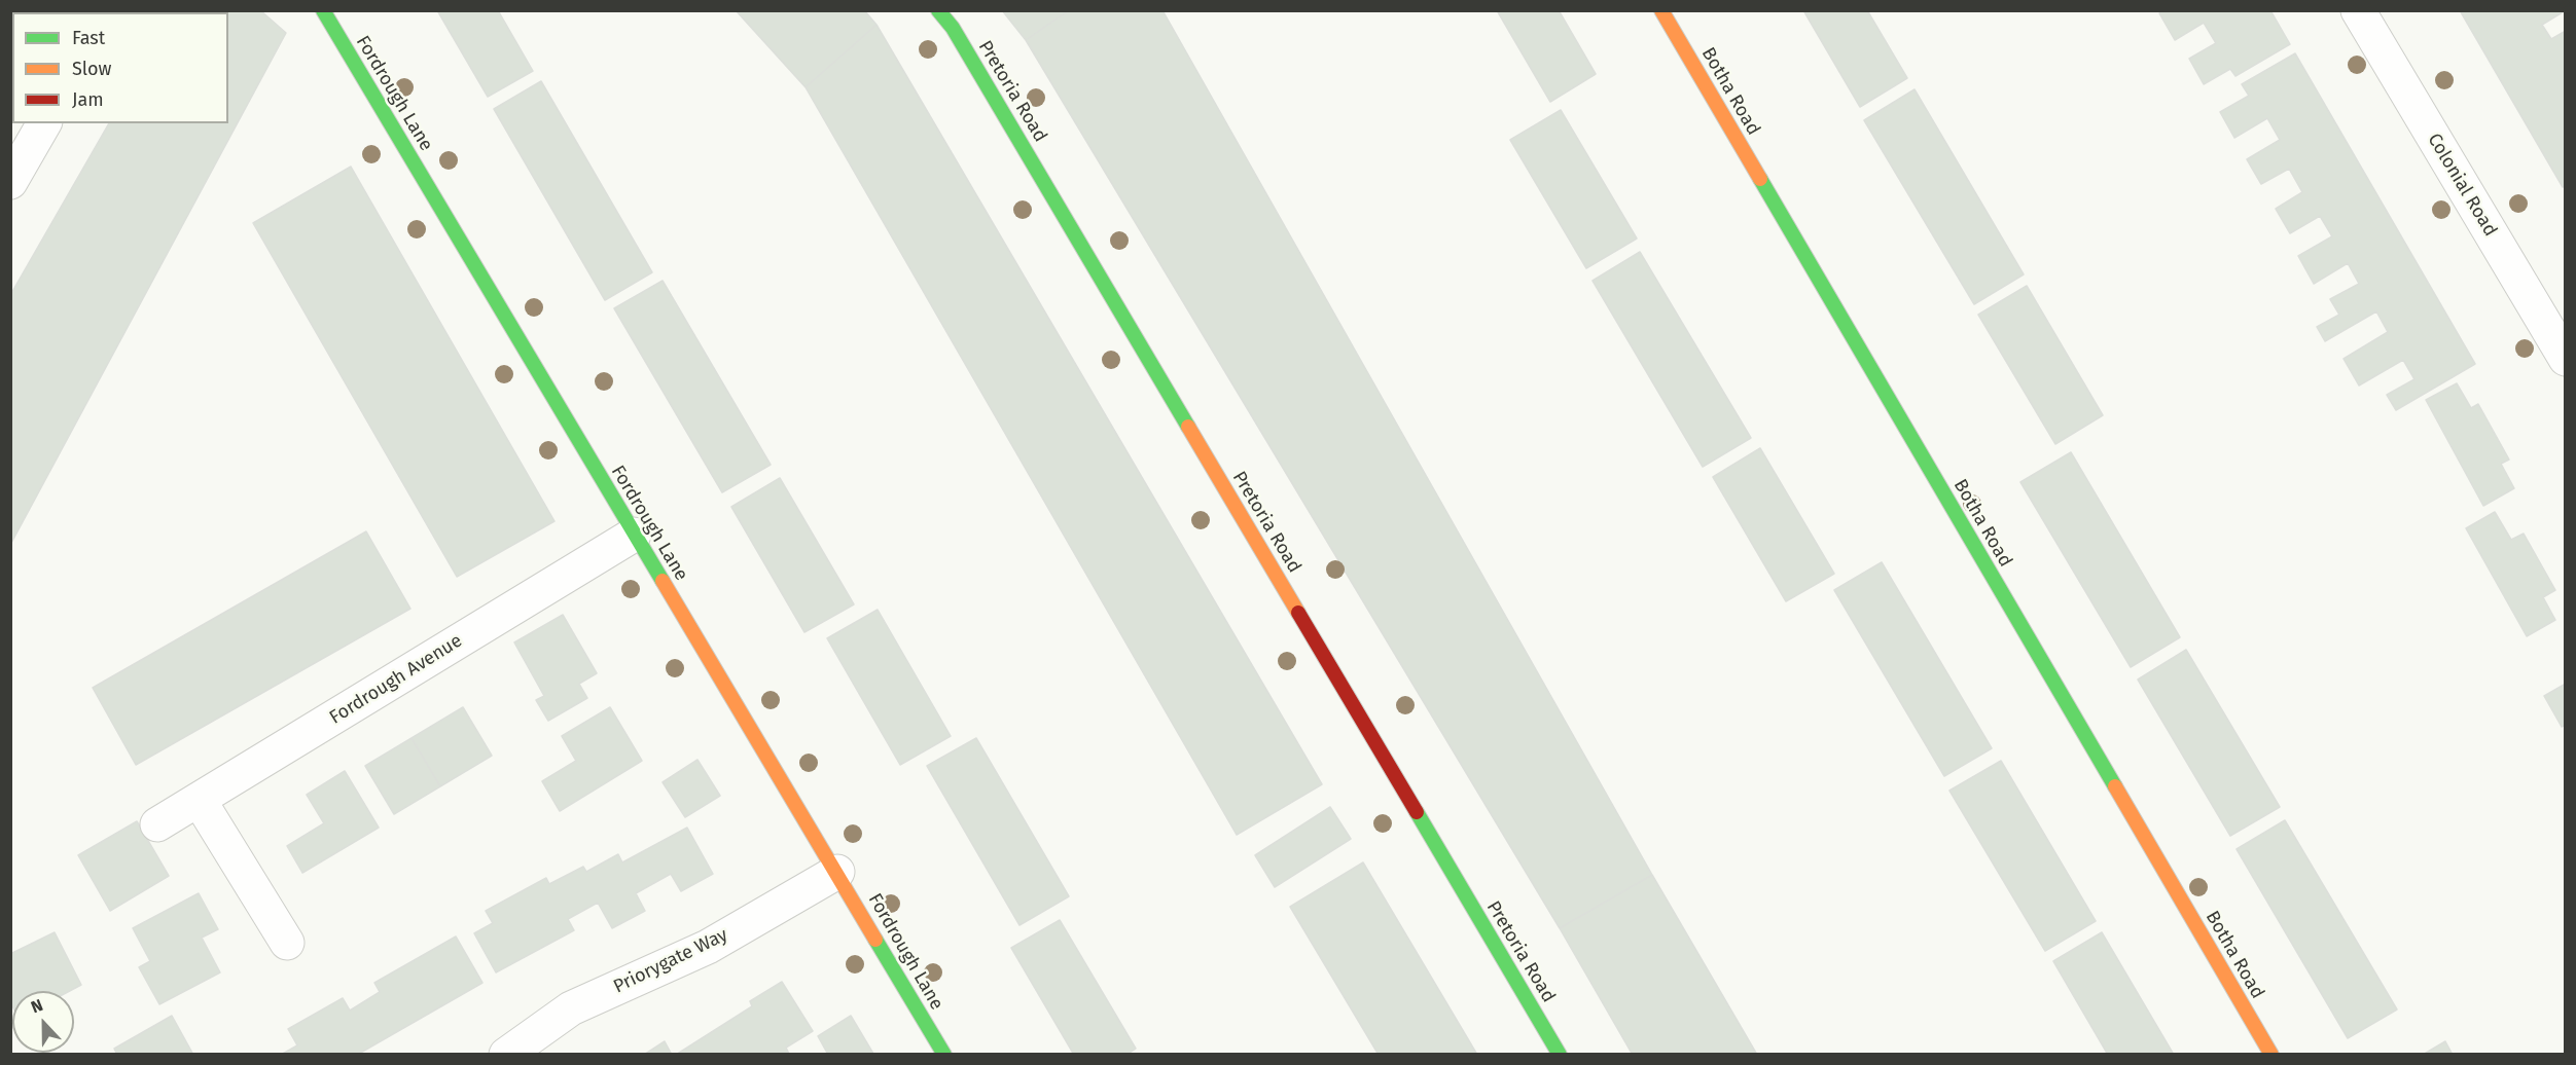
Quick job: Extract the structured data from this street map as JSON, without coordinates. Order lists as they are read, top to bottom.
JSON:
{
  "streets": {
    "street": [
      "Pretoria Road",
      "Botha Road",
      "Fordrough Lane",
      "Colonial Road",
      "Fordrough Avenue",
      "Priorygate Way"
    ]
  },
  "crossings": [
    ["Fordrough Lane", "Fordrough Avenue"],
    ["Fordrough Lane", "Priorygate Way"]
  ],
  "legend": ["Fast", "Slow", "Jam"],
  "north": "top"
}
